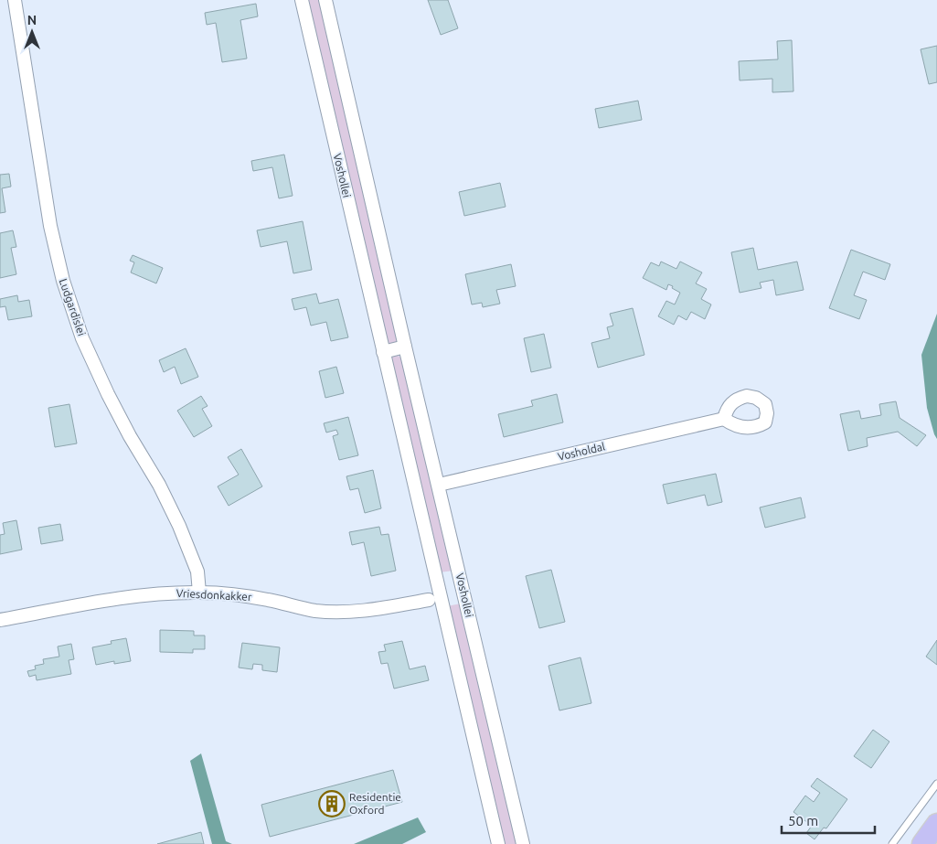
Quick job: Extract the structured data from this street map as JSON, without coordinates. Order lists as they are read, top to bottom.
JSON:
{
  "streets": {
    "street": [
      "Voshollei",
      "Ludgardislei",
      "Vosholdal",
      "Vriesdonkakker"
    ]
  },
  "crossings": [
    ["Voshollei", "Vosholdal"],
    ["Ludgardislei", "Vriesdonkakker"]
  ],
  "places": {
    "building": ["Residentie Oxford"]
  },
  "scale_bar": "50 m",
  "north": "top"
}
